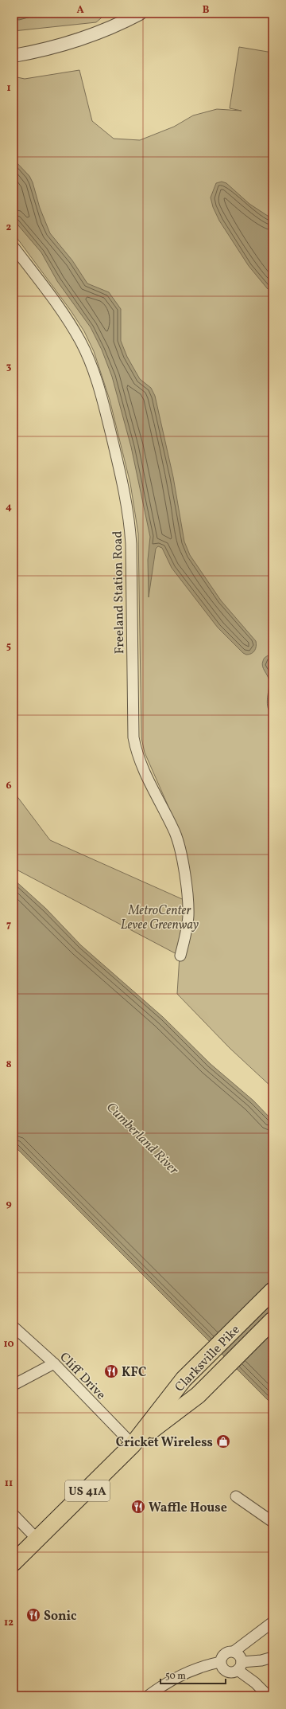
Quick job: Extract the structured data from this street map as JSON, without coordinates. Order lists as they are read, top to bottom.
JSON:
{
  "streets": {
    "main road": ["Clarksville Pike", "US 41A"],
    "street": ["Freeland Station Road", "Cliff Drive"]
  },
  "crossings": [
    ["Clarksville Pike", "Cliff Drive"]
  ],
  "water": ["Cumberland River"],
  "parks": ["MetroCenter Levee Greenway"],
  "places": {
    "restaurant": ["KFC", "Waffle House", "Sonic"],
    "shop": ["Cricket Wireless"]
  },
  "scale_bar": "50 m",
  "grid": {
    "columns": ["A", "B"],
    "rows": [
      "1",
      "2",
      "3",
      "4",
      "5",
      "6",
      "7",
      "8",
      "9",
      "10",
      "11",
      "12"
    ]
  }
}
